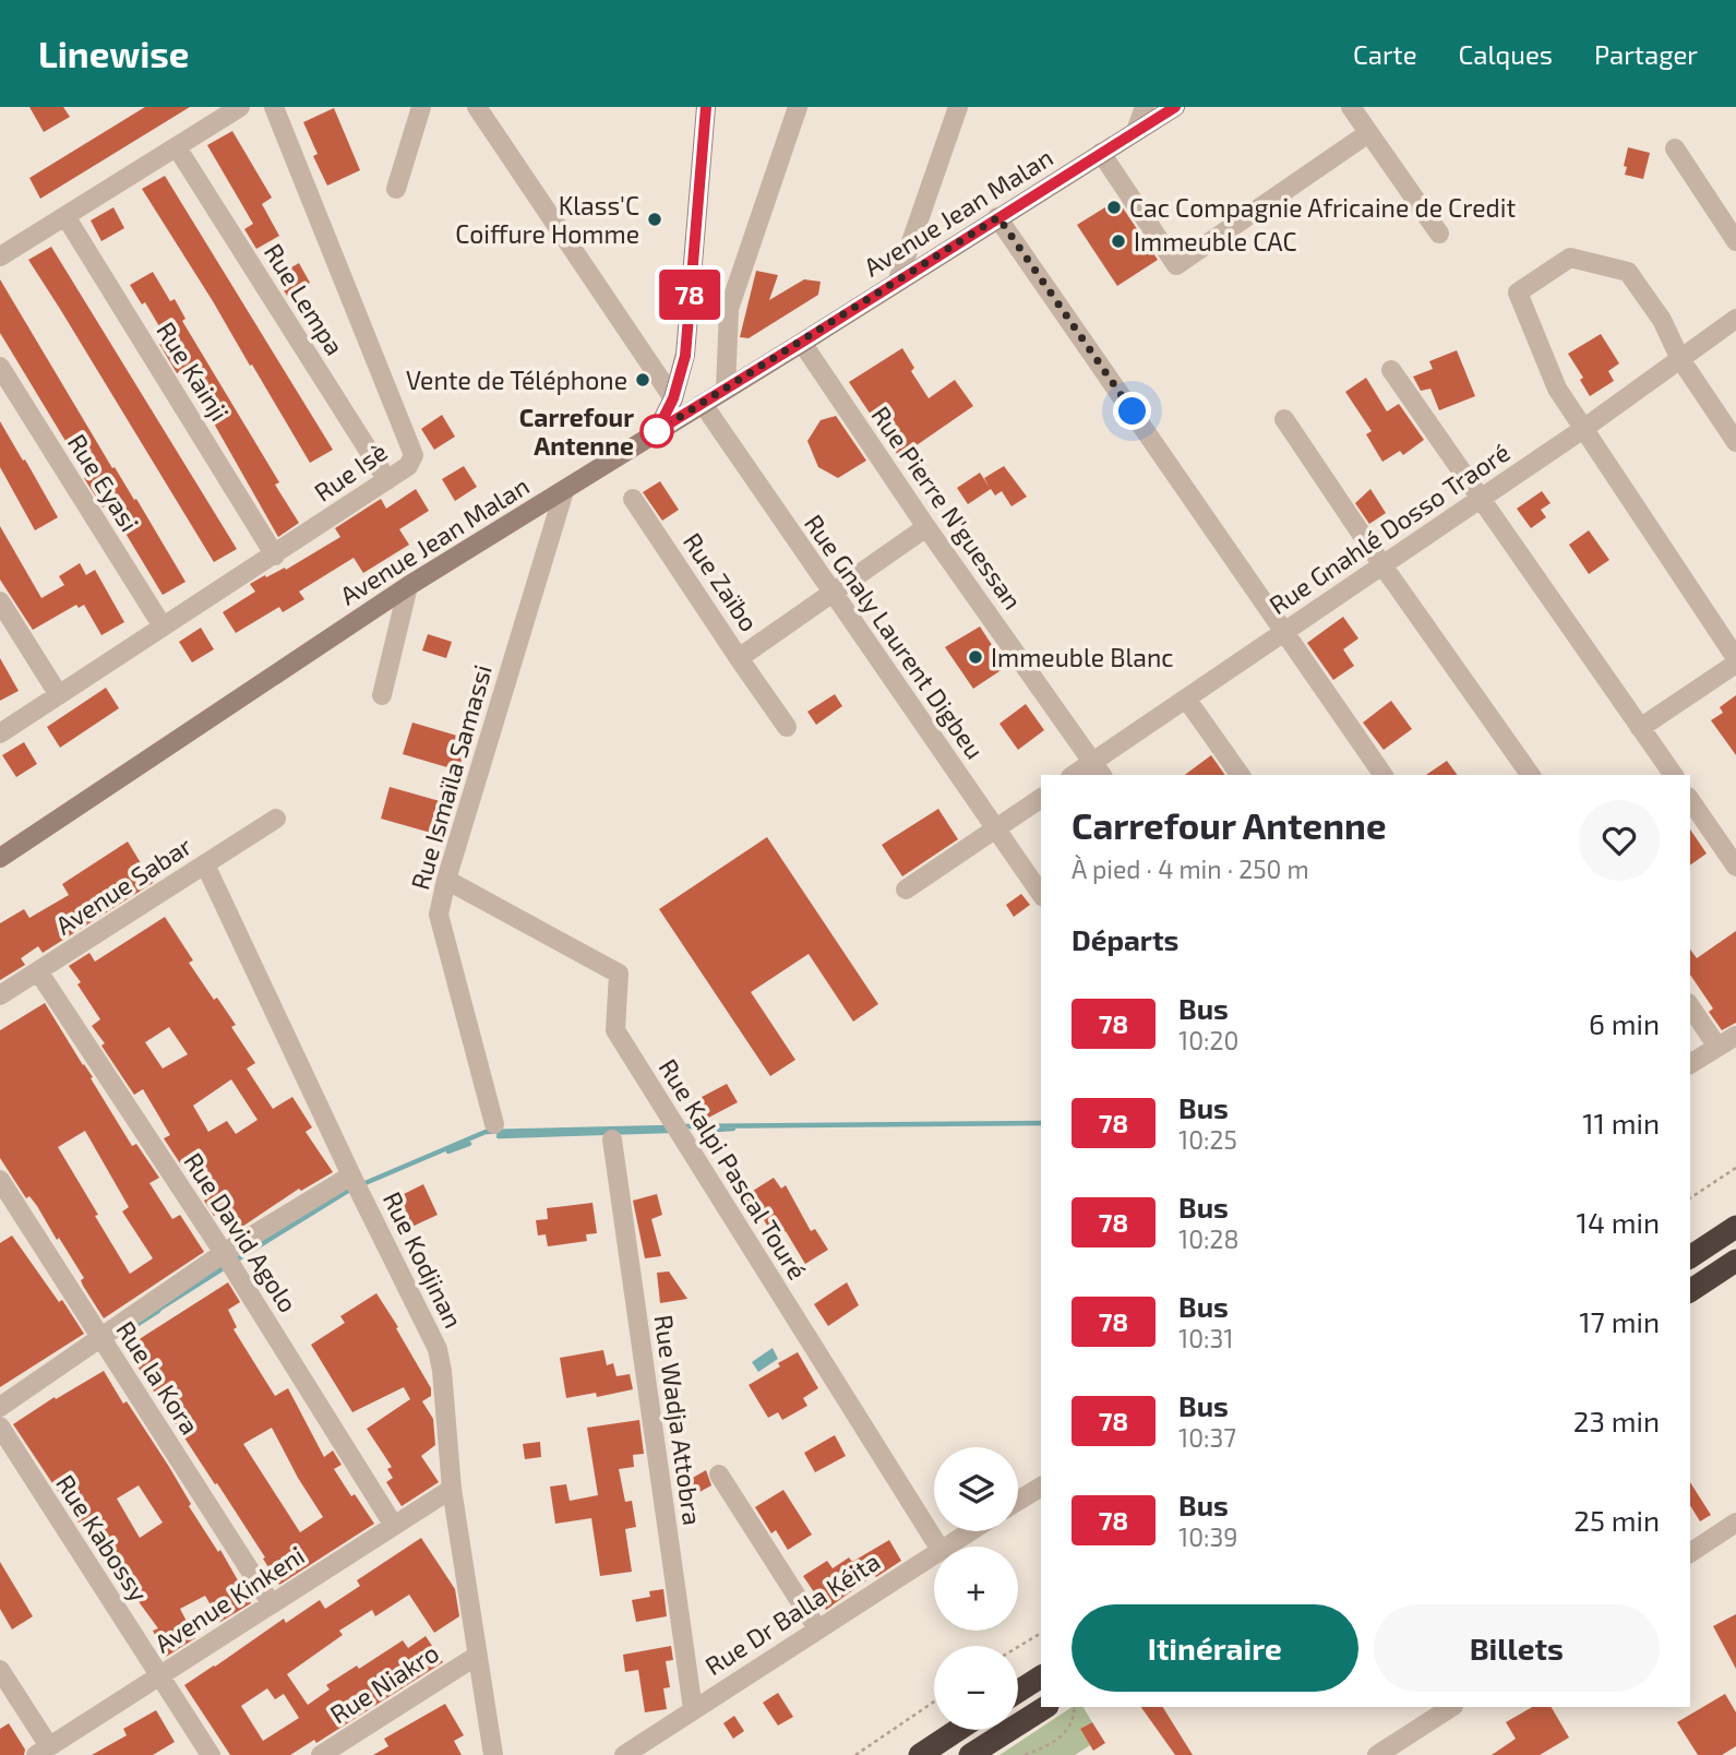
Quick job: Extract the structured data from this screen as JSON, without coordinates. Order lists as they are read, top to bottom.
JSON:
{
  "streets": {
    "main road": ["Avenue Jean Malan"],
    "street": [
      "Rue Lempa",
      "Rue Kainji",
      "Rue Isè",
      "Rue Eyasi",
      "Rue Pierre N'guessan",
      "Rue Gnahlé Dosso Traoré",
      "Rue Zaïbo",
      "Rue Gnaly Laurent Digbeu",
      "Rue Ismaïla Samassi",
      "Avenue Sabar",
      "Rue Kalpi Pascal Touré",
      "Rue David Agolo",
      "Rue Kodjinan",
      "Rue la Kora",
      "Rue Wadja Attobra",
      "Rue Kabossy",
      "Avenue Kinkeni",
      "Rue Dr Balla Kéita",
      "Rue Niakro"
    ]
  },
  "crossings": [
    ["Avenue Jean Malan", "Rue Pierre N'guessan"],
    ["Avenue Jean Malan", "Rue Gnaly Laurent Digbeu"],
    ["Avenue Jean Malan", "Rue Ismaïla Samassi"],
    ["Rue Lempa", "Rue Isè"],
    ["Rue Kainji", "Rue Isè"],
    ["Rue Isè", "Rue Eyasi"],
    ["Rue Pierre N'guessan", "Rue Gnahlé Dosso Traoré"],
    ["Rue Pierre N'guessan", "Rue Zaïbo"],
    ["Rue Zaïbo", "Rue Gnaly Laurent Digbeu"],
    ["Rue Ismaïla Samassi", "Rue Kalpi Pascal Touré"],
    ["Avenue Sabar", "Rue David Agolo"],
    ["Avenue Sabar", "Rue Kodjinan"],
    ["Rue David Agolo", "Avenue Kinkeni"],
    ["Rue Kodjinan", "Avenue Kinkeni"],
    ["Rue Kodjinan", "Rue Niakro"],
    ["Rue la Kora", "Avenue Kinkeni"],
    ["Rue Wadja Attobra", "Rue Dr Balla Kéita"],
    ["Rue Kabossy", "Avenue Kinkeni"]
  ],
  "places": [
    "Cac Compagnie Africaine de Credit",
    "Klass'C Coiffure Homme",
    "Immeuble CAC",
    "Vente de Téléphone",
    "Carrefour Antenne",
    "Immeuble Blanc"
  ],
  "lines": ["bus line 78"],
  "page": {
    "header": "Linewise",
    "nav": ["Carte", "Calques", "Partager"],
    "on_map": "78",
    "heading": [
      ["Carrefour Antenne", "À pied · 4 min · 250 m"],
      "Départs"
    ],
    "list": [
      {
        "mark": "78",
        "name": "Bus",
        "note": "10:20",
        "value": "6 min"
      },
      {
        "mark": "78",
        "name": "Bus",
        "note": "10:25",
        "value": "11 min"
      },
      {
        "mark": "78",
        "name": "Bus",
        "note": "10:28",
        "value": "14 min"
      },
      {
        "mark": "78",
        "name": "Bus",
        "note": "10:31",
        "value": "17 min"
      },
      {
        "mark": "78",
        "name": "Bus",
        "note": "10:37",
        "value": "23 min"
      },
      {
        "mark": "78",
        "name": "Bus",
        "note": "10:39",
        "value": "25 min"
      }
    ],
    "map_buttons": ["+", "−"],
    "buttons": ["Itinéraire", "Billets"]
  }
}
